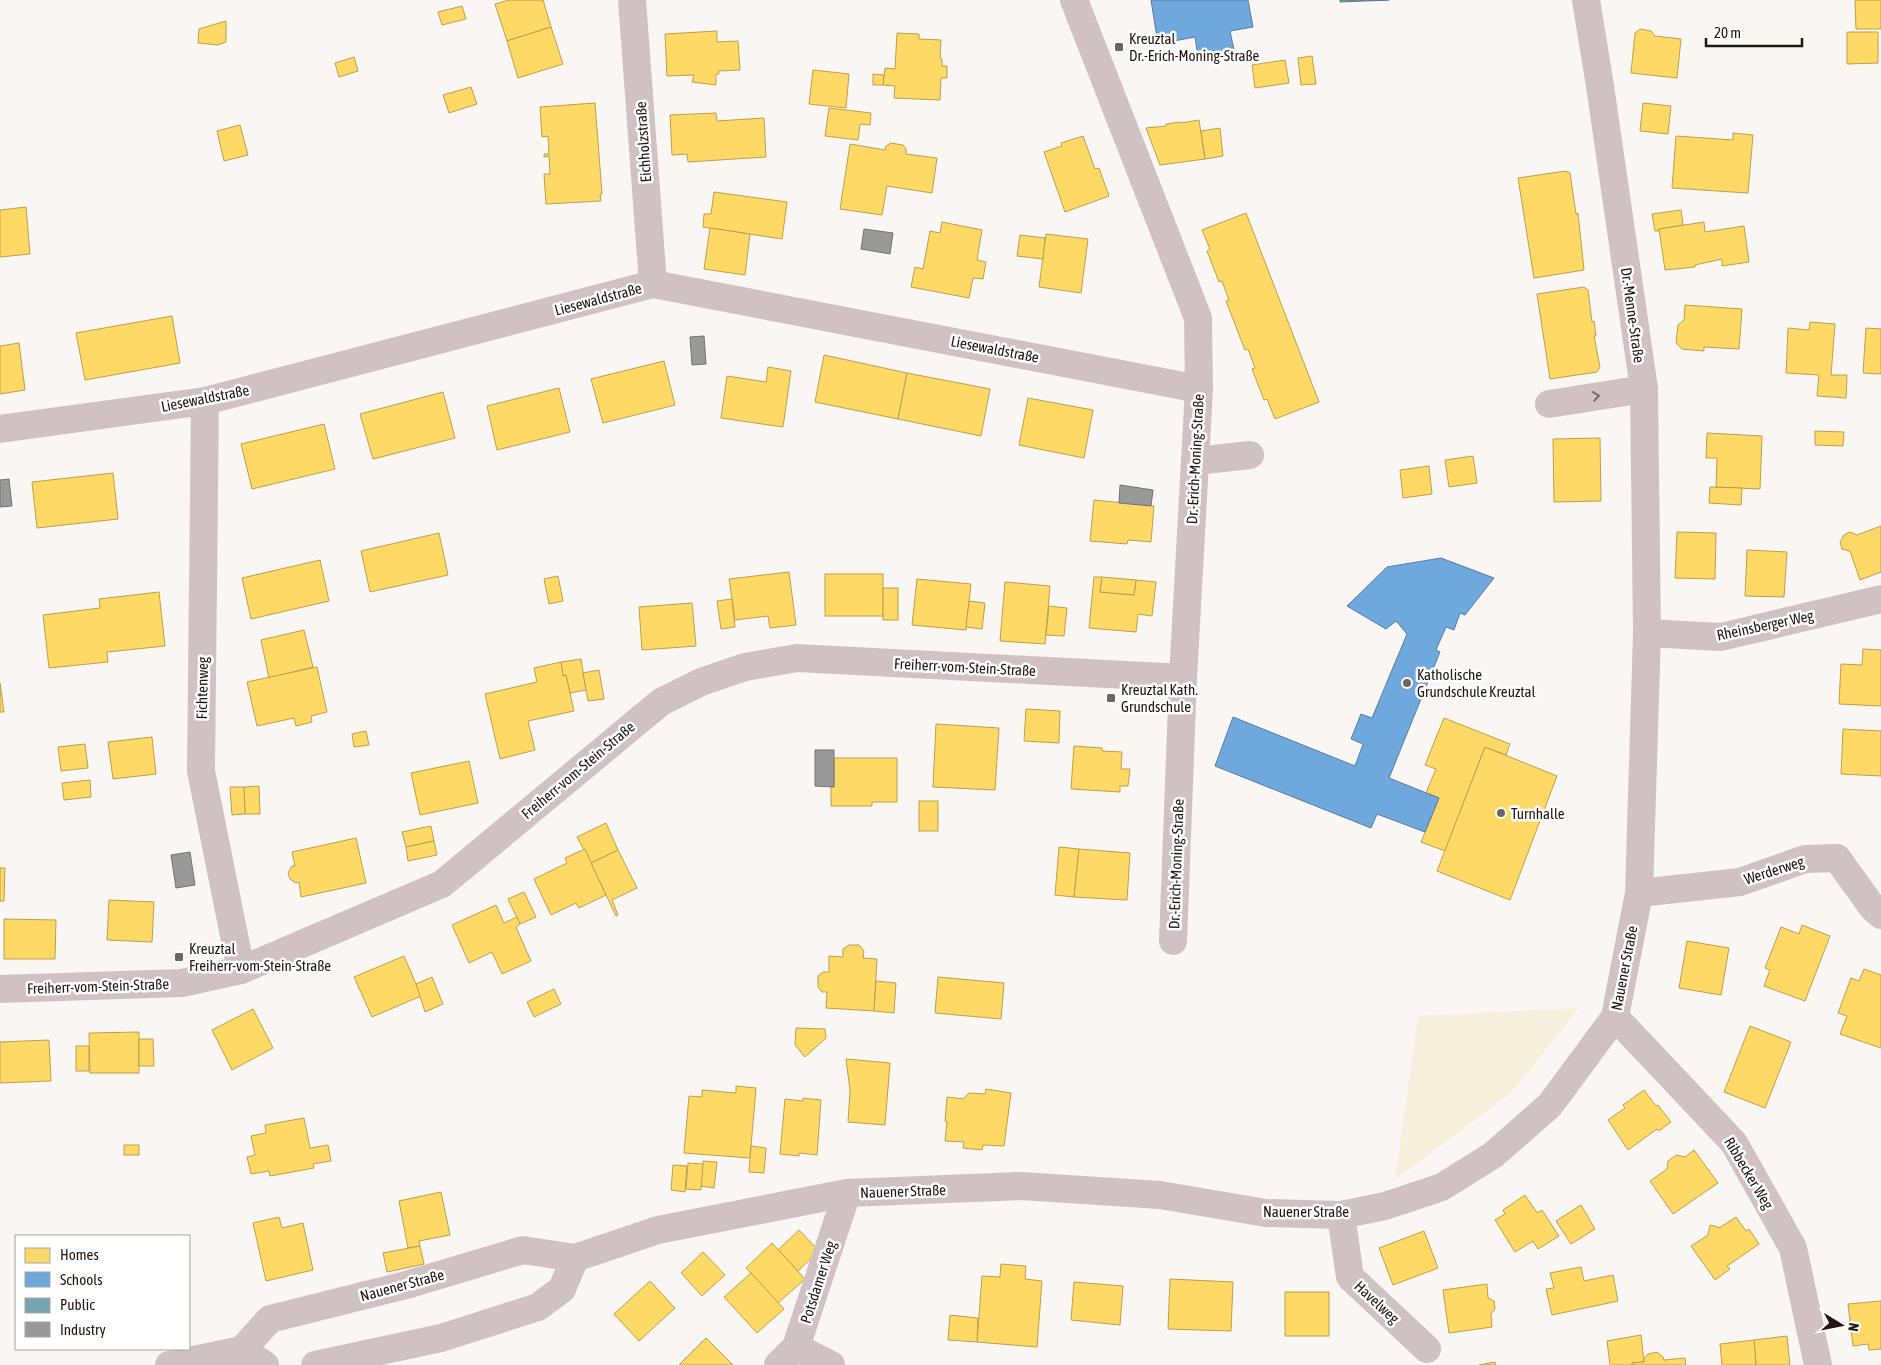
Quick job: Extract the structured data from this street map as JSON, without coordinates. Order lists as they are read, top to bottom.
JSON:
{
  "streets": {
    "street": [
      "Eichholzstraße",
      "Liesewaldstraße",
      "Dr.-Menne-Straße",
      "Dr.-Erich-Moning-Straße",
      "Rheinsberger Weg",
      "Freiherr-vom-Stein-Straße",
      "Fichtenweg",
      "Werderweg",
      "Nauener Straße",
      "Ribbecker Weg",
      "Potsdamer Weg",
      "Havelweg"
    ]
  },
  "crossings": [
    ["Eichholzstraße", "Liesewaldstraße"],
    ["Liesewaldstraße", "Dr.-Erich-Moning-Straße"],
    ["Liesewaldstraße", "Fichtenweg"],
    ["Dr.-Menne-Straße", "Rheinsberger Weg"],
    ["Dr.-Menne-Straße", "Nauener Straße"],
    ["Dr.-Erich-Moning-Straße", "Freiherr-vom-Stein-Straße"],
    ["Rheinsberger Weg", "Nauener Straße"],
    ["Freiherr-vom-Stein-Straße", "Fichtenweg"],
    ["Werderweg", "Nauener Straße"],
    ["Nauener Straße", "Ribbecker Weg"],
    ["Nauener Straße", "Potsdamer Weg"],
    ["Nauener Straße", "Havelweg"]
  ],
  "places": {
    "transit": ["Kreuztal Dr.-Erich-Moning-Straße", "Kreuztal Kath. Grundschule", "Kreuztal Freiherr-vom-Stein-Straße"],
    "other": ["Katholische Grundschule Kreuztal", "Turnhalle"]
  },
  "legend": [
    "Homes",
    "Schools",
    "Public",
    "Industry"
  ],
  "scale_bar": "20 m",
  "north": "right"
}
